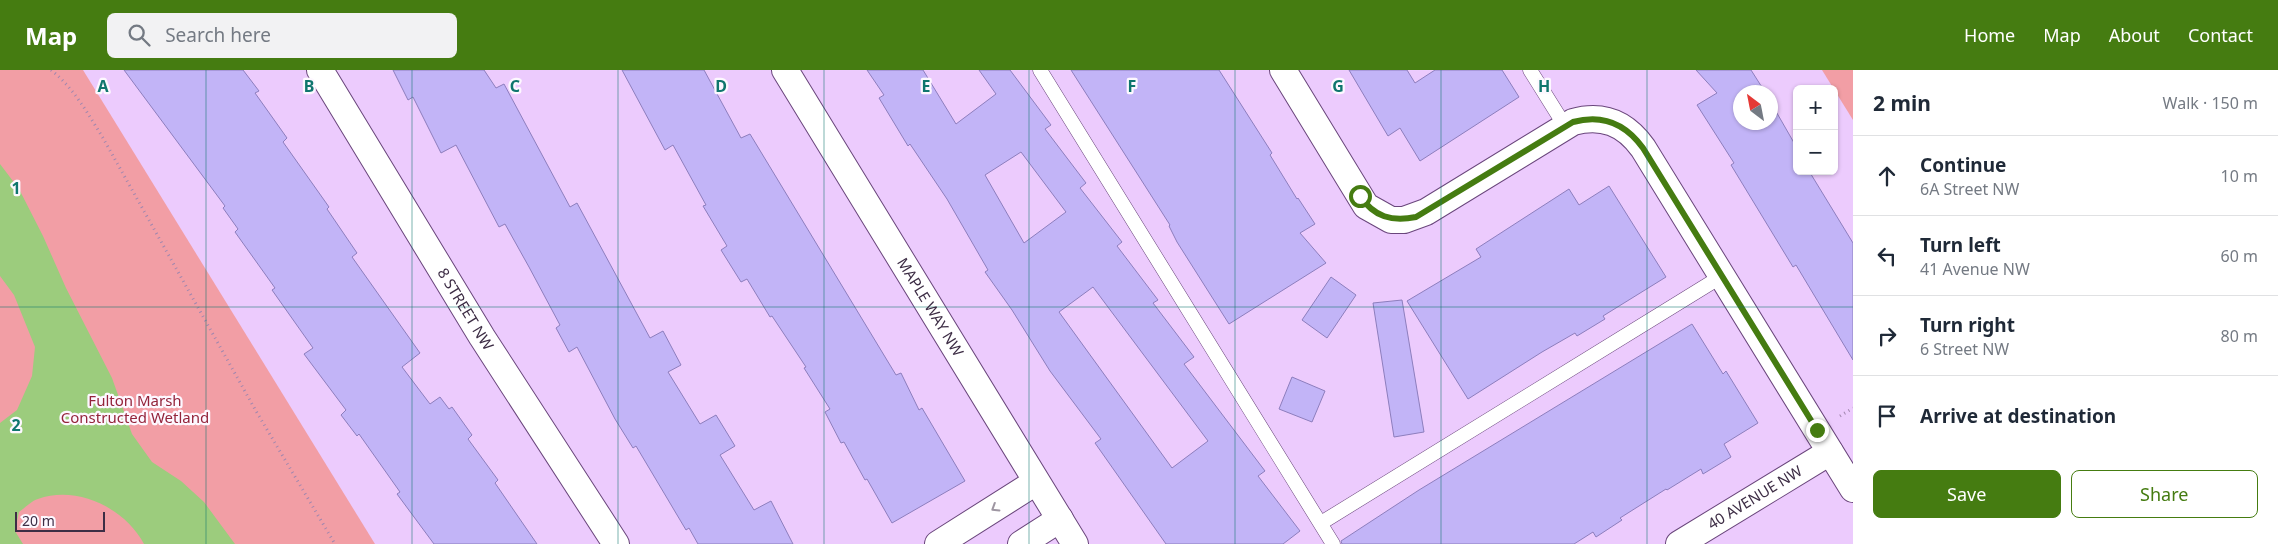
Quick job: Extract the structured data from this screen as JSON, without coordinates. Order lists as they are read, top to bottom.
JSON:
{
  "streets": {
    "street": ["MAPLE WAY NW", "8 STREET NW", "40 AVENUE NW"]
  },
  "parks": ["Fulton Marsh Constructed Wetland"],
  "scale_bar": "20 m",
  "north": "top left",
  "page": {
    "header": "Map",
    "search": "Search here",
    "nav": [
      "Home",
      "Map",
      "About",
      "Contact"
    ],
    "heading": ["2 min", "Walk · 150 m"],
    "map_buttons": ["+", "−"],
    "list": [
      ["Continue", "6A Street NW", "10 m"],
      ["Turn left", "41 Avenue NW", "60 m"],
      ["Turn right", "6 Street NW", "80 m"],
      "Arrive at destination"
    ],
    "buttons": ["Save", "Share"],
    "scale": "20 m"
  },
  "grid": {
    "columns": [
      "A",
      "B",
      "C",
      "D",
      "E",
      "F",
      "G",
      "H"
    ],
    "rows": ["1", "2"]
  }
}
